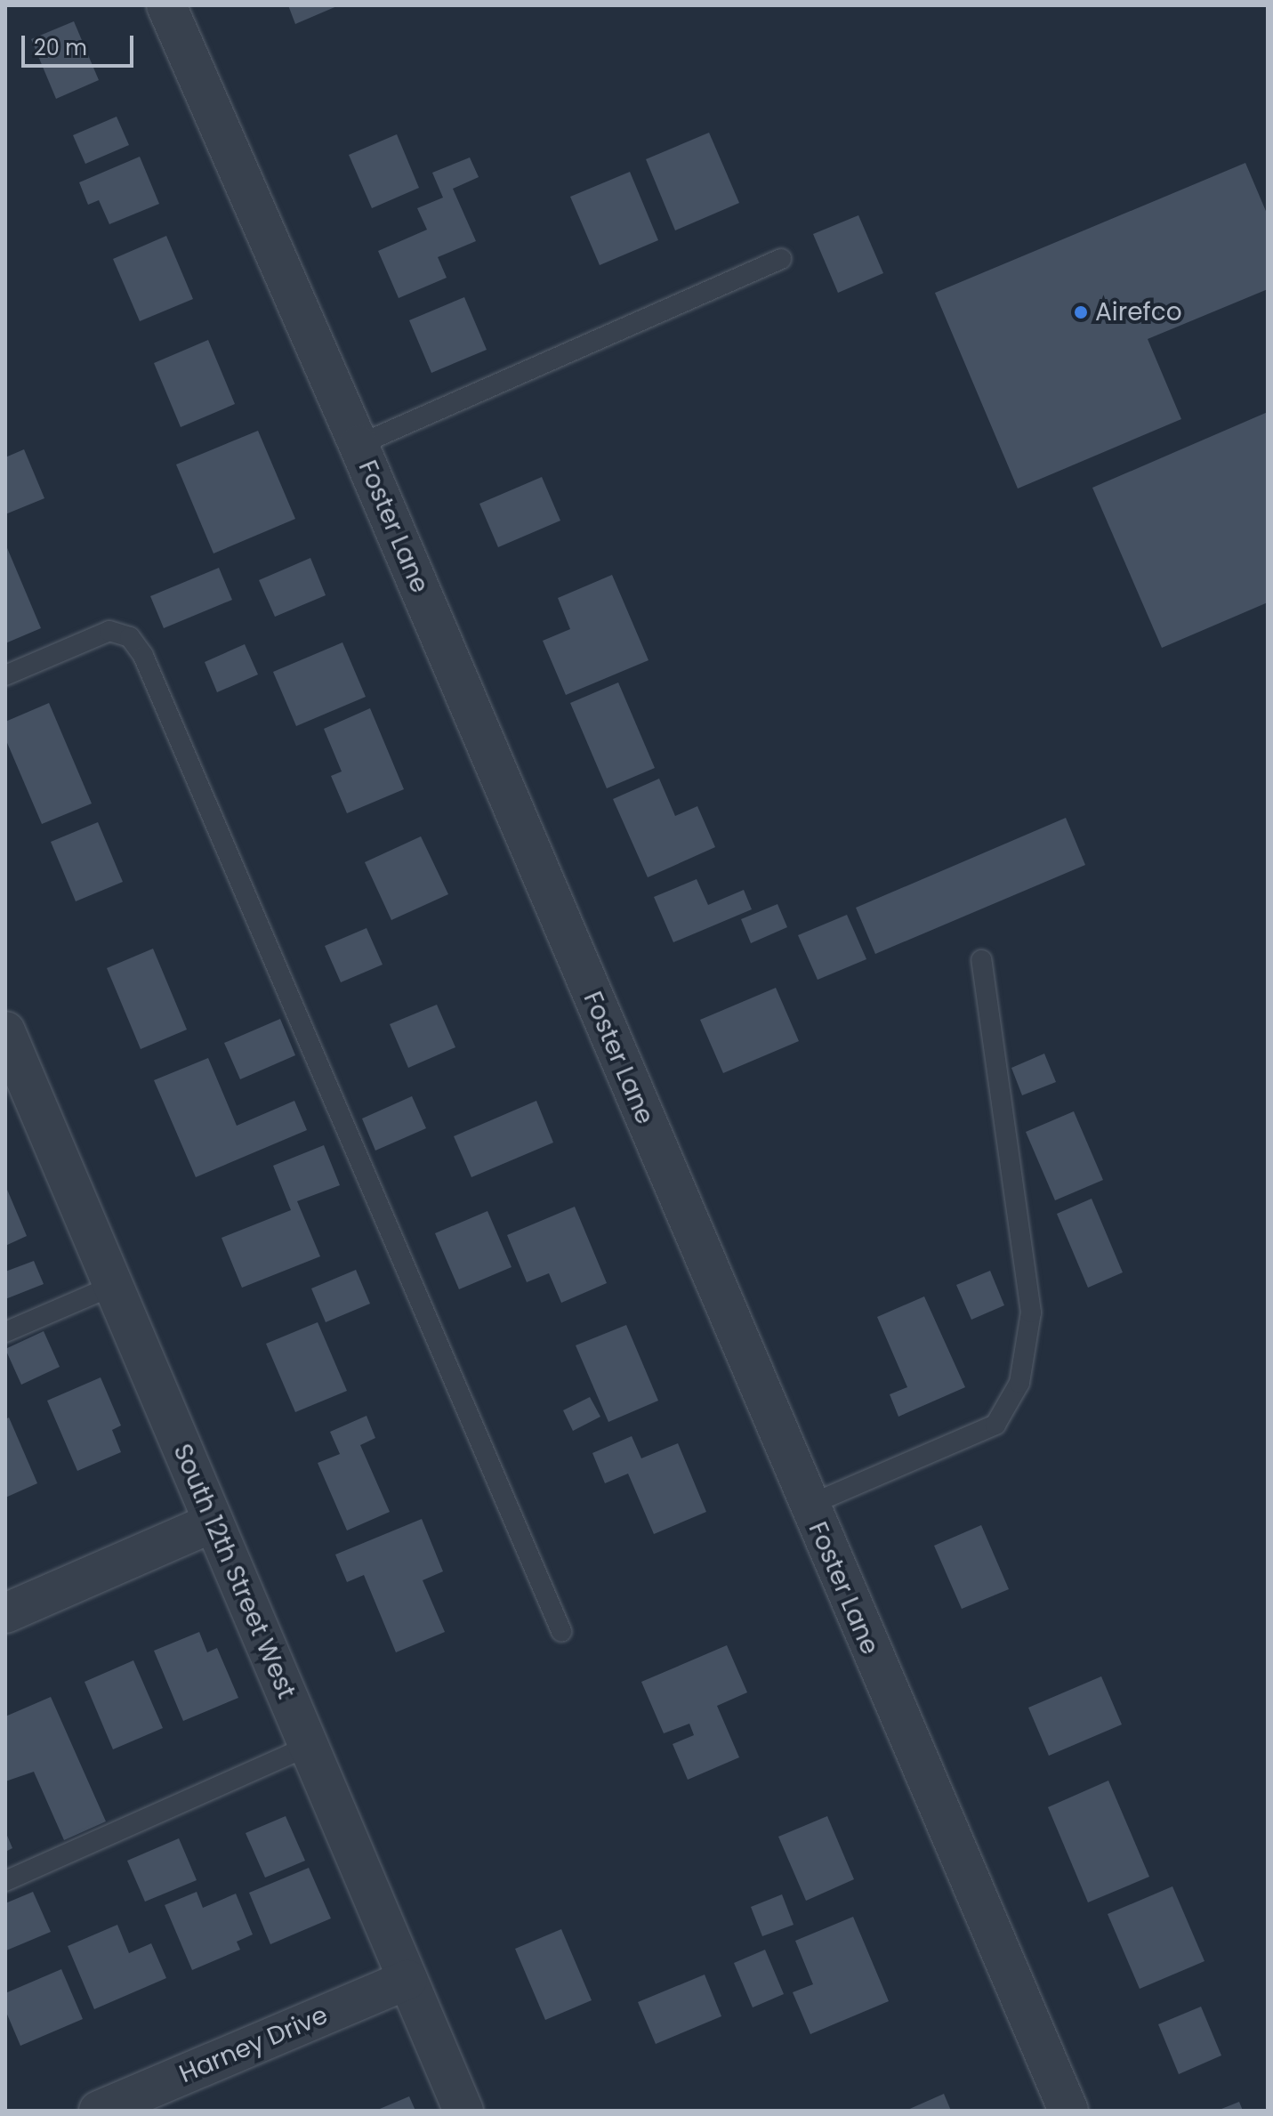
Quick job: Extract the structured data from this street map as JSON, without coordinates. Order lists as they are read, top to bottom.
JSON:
{
  "streets": {
    "street": ["Foster Lane", "South 12th Street West", "Harney Drive"]
  },
  "crossings": [
    ["South 12th Street West", "Harney Drive"]
  ],
  "places": ["Airefco"],
  "scale_bar": "20 m"
}
